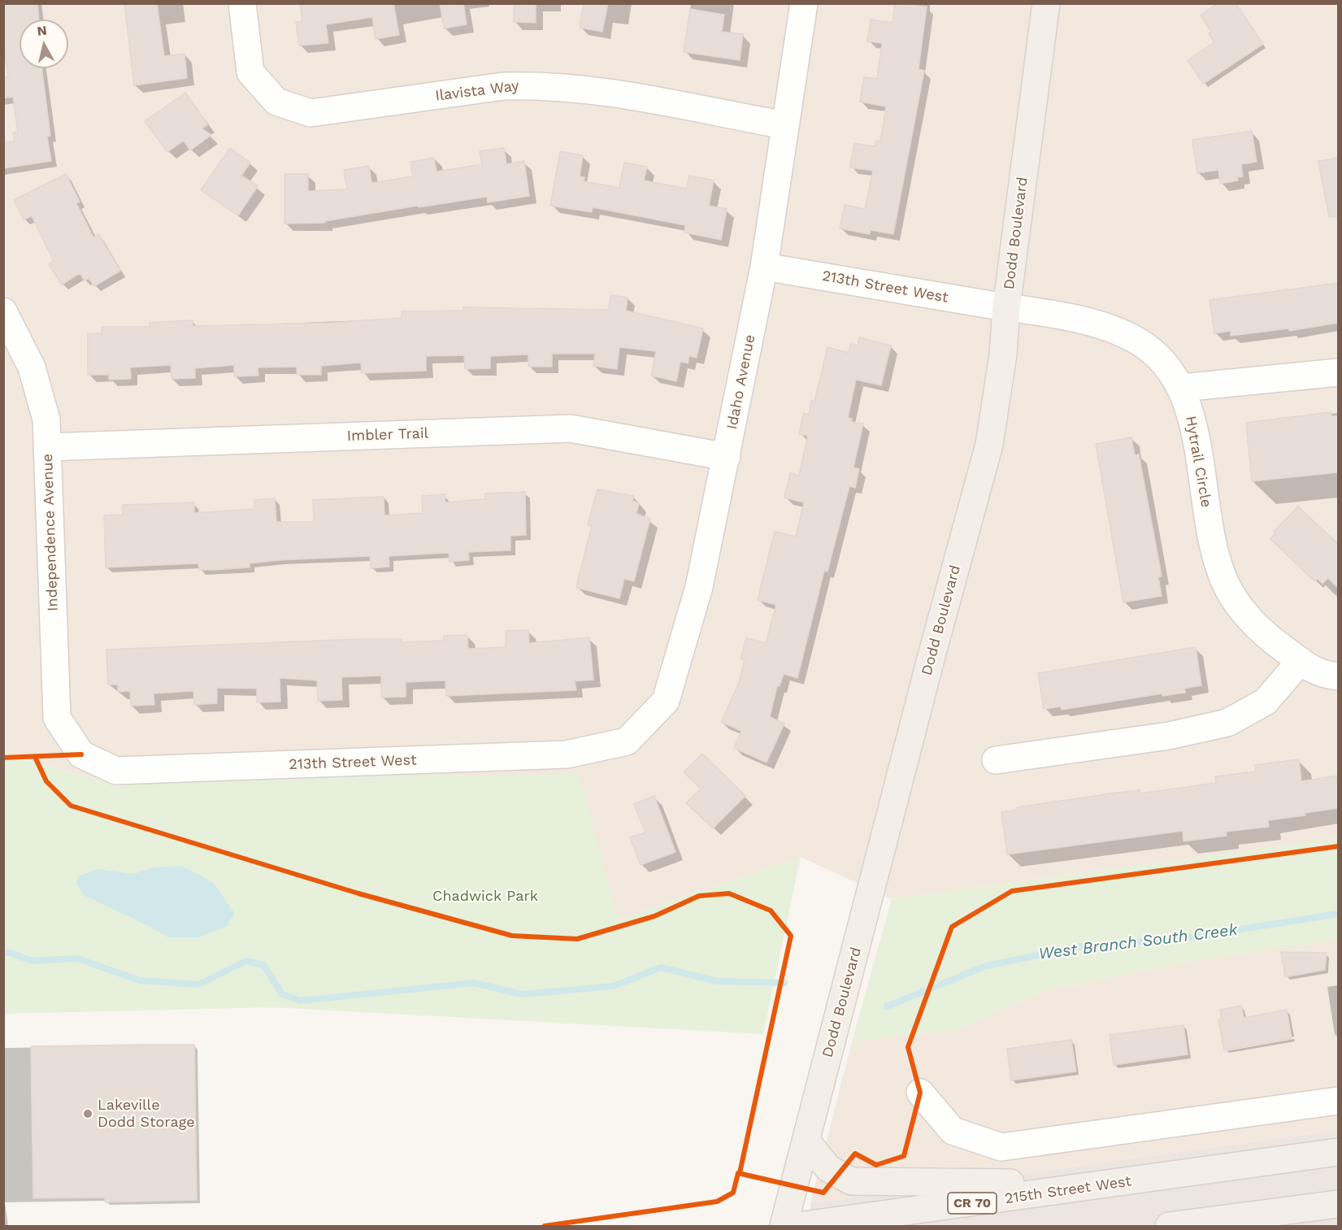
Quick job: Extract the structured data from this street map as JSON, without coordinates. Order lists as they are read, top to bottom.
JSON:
{
  "streets": {
    "main road": ["Dodd Boulevard", "215th Street West", "CR 70"],
    "street": [
      "Ilavista Way",
      "213th Street West",
      "Idaho Avenue",
      "Imbler Trail",
      "Hytrail Circle",
      "Independence Avenue"
    ]
  },
  "crossings": [
    ["Ilavista Way", "Idaho Avenue"],
    ["Dodd Boulevard", "213th Street West"],
    ["Dodd Boulevard", "Hytrail Circle"],
    ["213th Street West", "Idaho Avenue"],
    ["213th Street West", "Hytrail Circle"],
    ["213th Street West", "Independence Avenue"],
    ["Idaho Avenue", "Imbler Trail"],
    ["Imbler Trail", "Independence Avenue"]
  ],
  "water": ["West Branch South Creek"],
  "parks": ["Chadwick Park"],
  "places": ["Lakeville Dodd Storage"],
  "north": "top"
}
